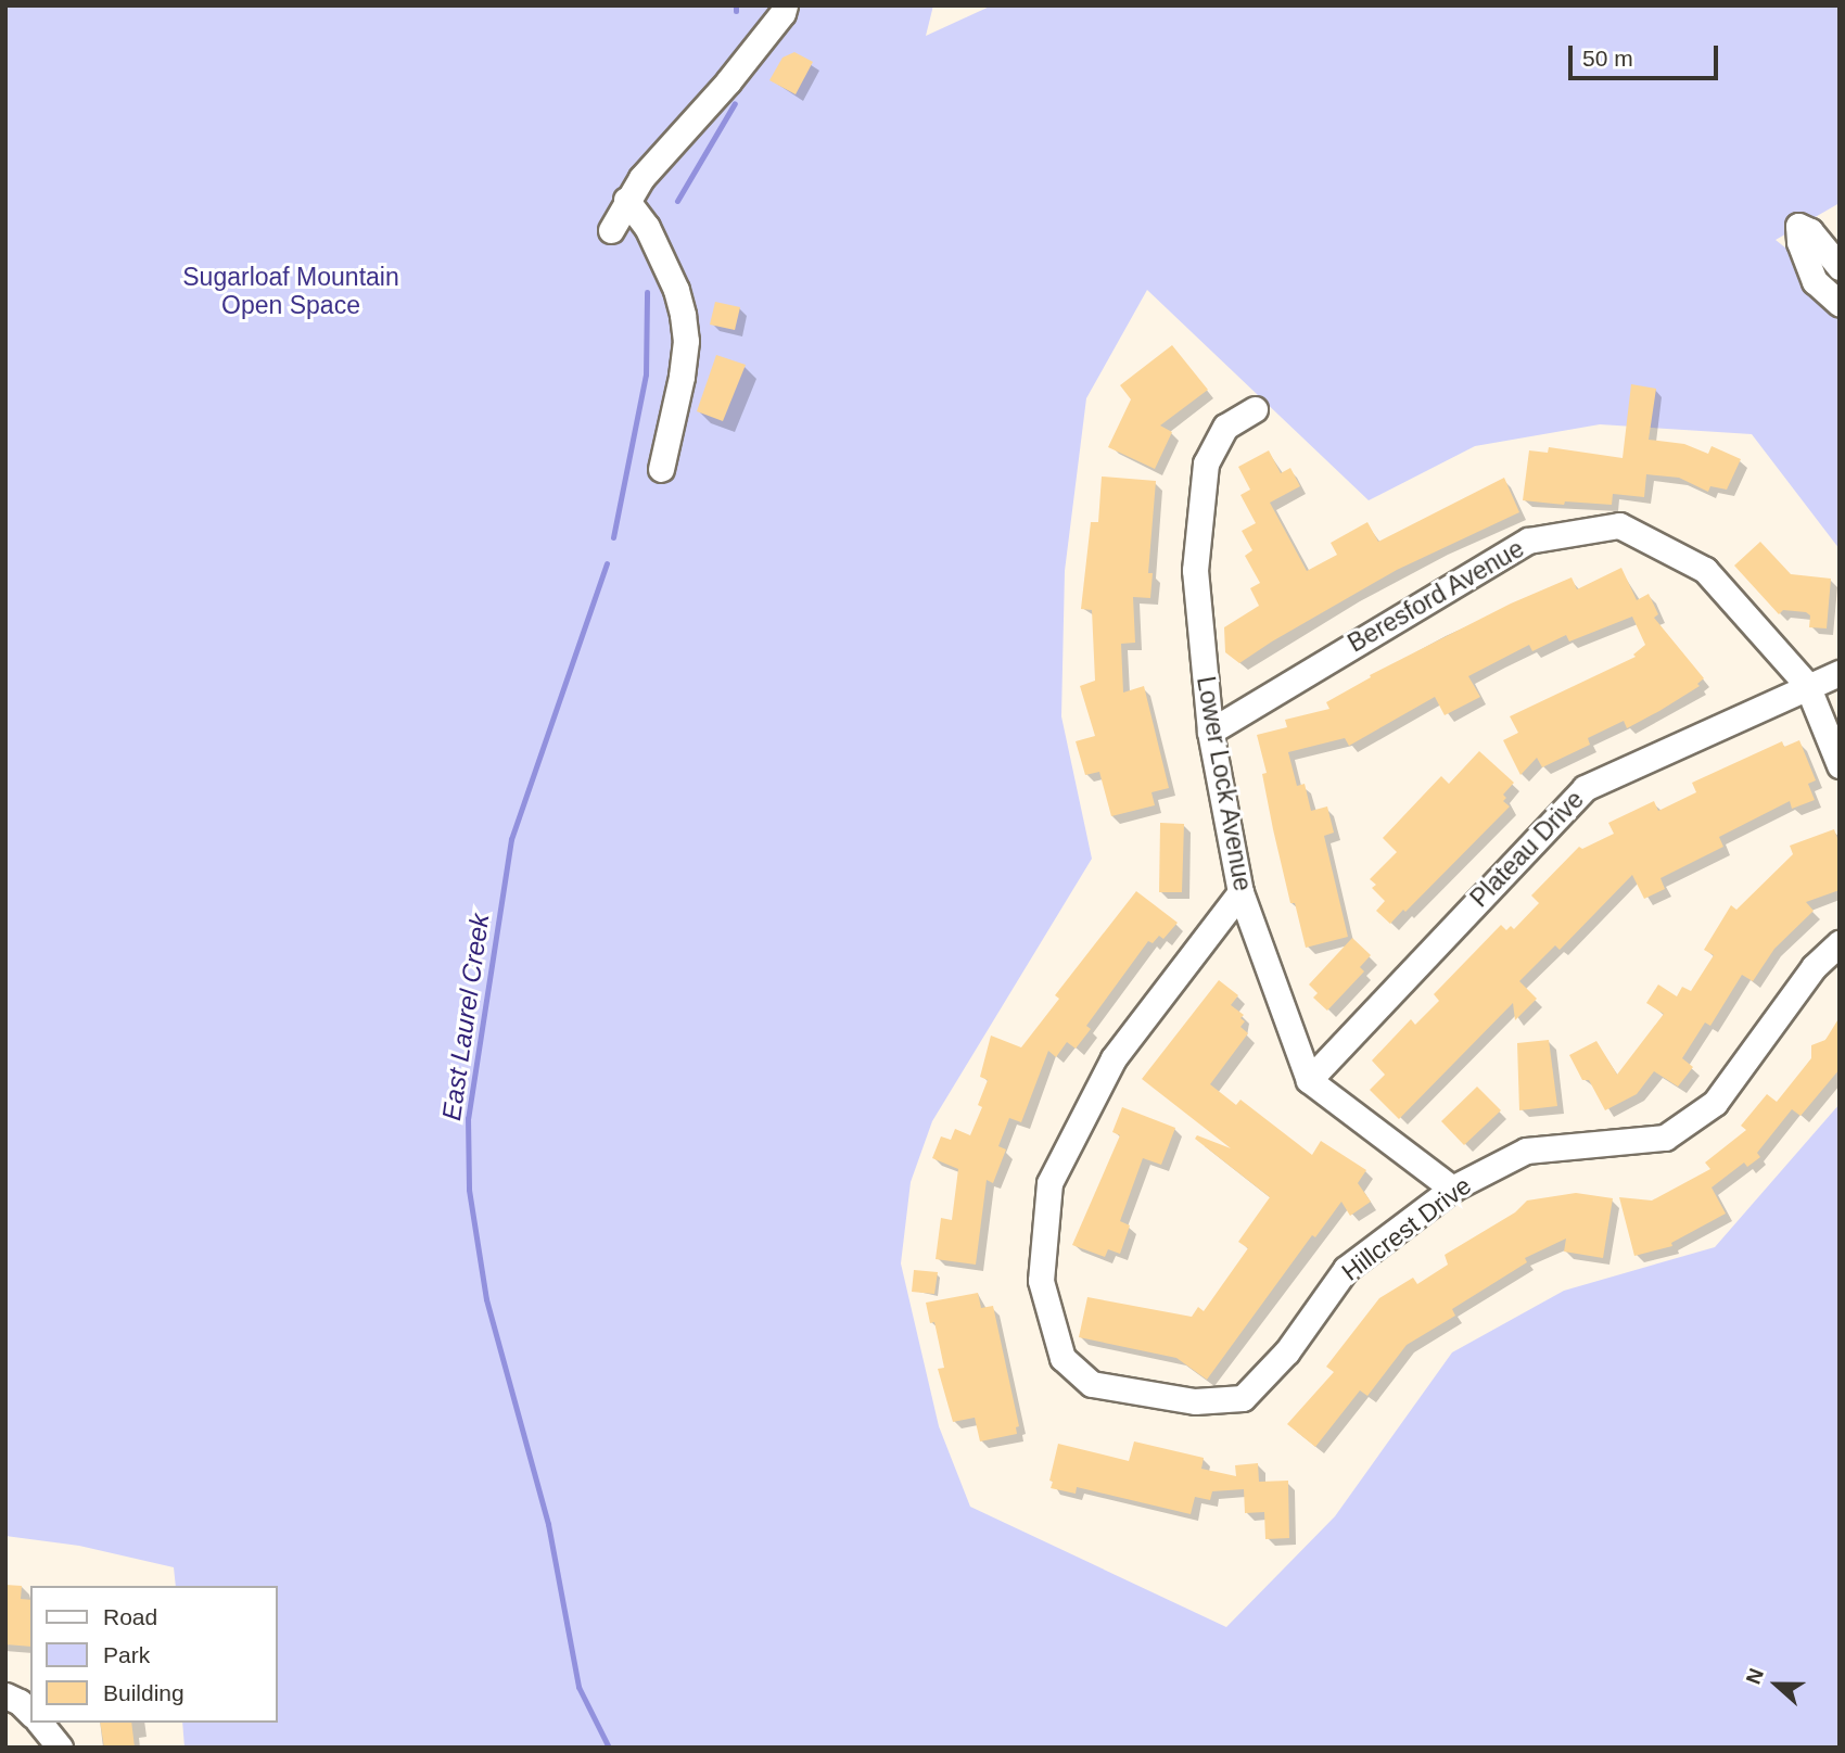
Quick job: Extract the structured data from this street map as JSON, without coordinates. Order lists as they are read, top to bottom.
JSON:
{
  "streets": {
    "street": [
      "Beresford Avenue",
      "Lower Lock Avenue",
      "Plateau Drive",
      "Hillcrest Drive"
    ]
  },
  "crossings": [
    ["Beresford Avenue", "Lower Lock Avenue"],
    ["Beresford Avenue", "Plateau Drive"],
    ["Lower Lock Avenue", "Plateau Drive"],
    ["Lower Lock Avenue", "Hillcrest Drive"]
  ],
  "water": ["East Laurel Creek"],
  "parks": ["Sugarloaf Mountain Open Space"],
  "legend": ["Road", "Park", "Building"],
  "scale_bar": "50 m",
  "north": "left"
}
